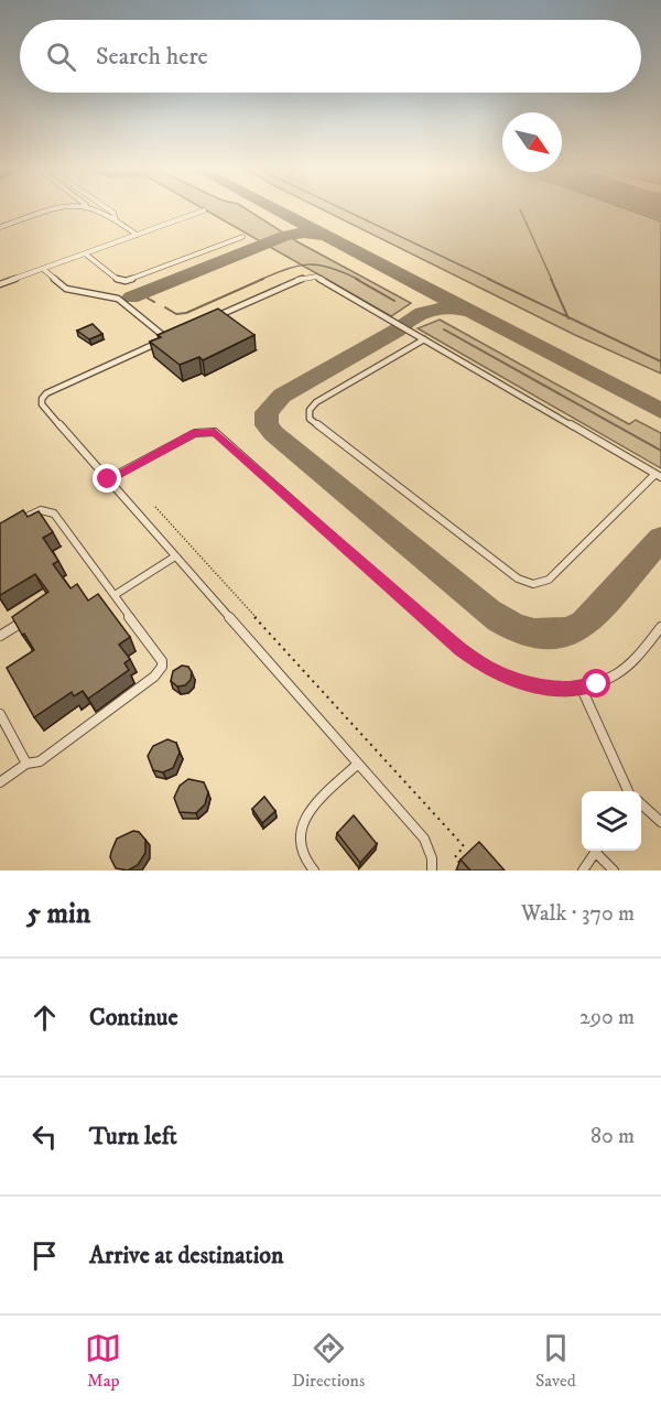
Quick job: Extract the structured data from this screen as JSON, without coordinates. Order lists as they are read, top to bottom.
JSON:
{
  "north": "bottom right",
  "page": {
    "search": "Search here",
    "heading": ["5 min", "Walk · 370 m"],
    "list": [
      ["Continue", "290 m"],
      ["Turn left", "80 m"],
      "Arrive at destination"
    ],
    "nav": ["Map", "Directions", "Saved"]
  }
}
